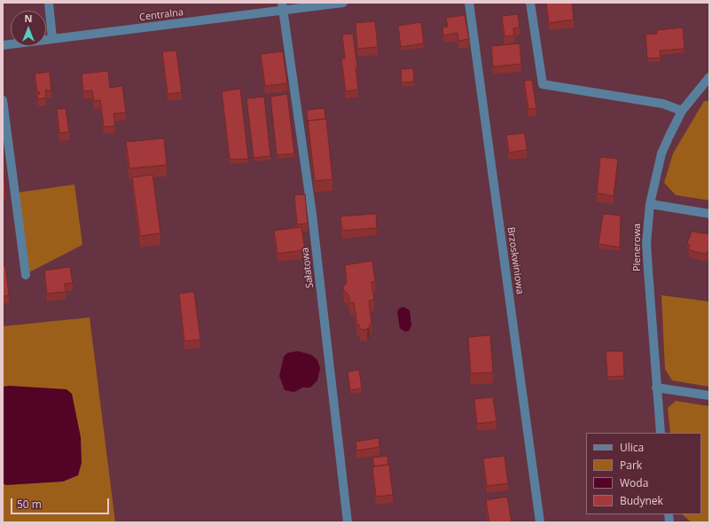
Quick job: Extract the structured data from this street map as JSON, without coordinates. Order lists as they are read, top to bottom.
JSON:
{
  "streets": {
    "street": [
      "Centralna",
      "Plenerowa",
      "Brzoskwiniowa",
      "Sałatowa"
    ]
  },
  "crossings": [
    ["Centralna", "Sałatowa"]
  ],
  "legend": [
    "Ulica",
    "Park",
    "Woda",
    "Budynek"
  ],
  "scale_bar": "50 m",
  "north": "top"
}
